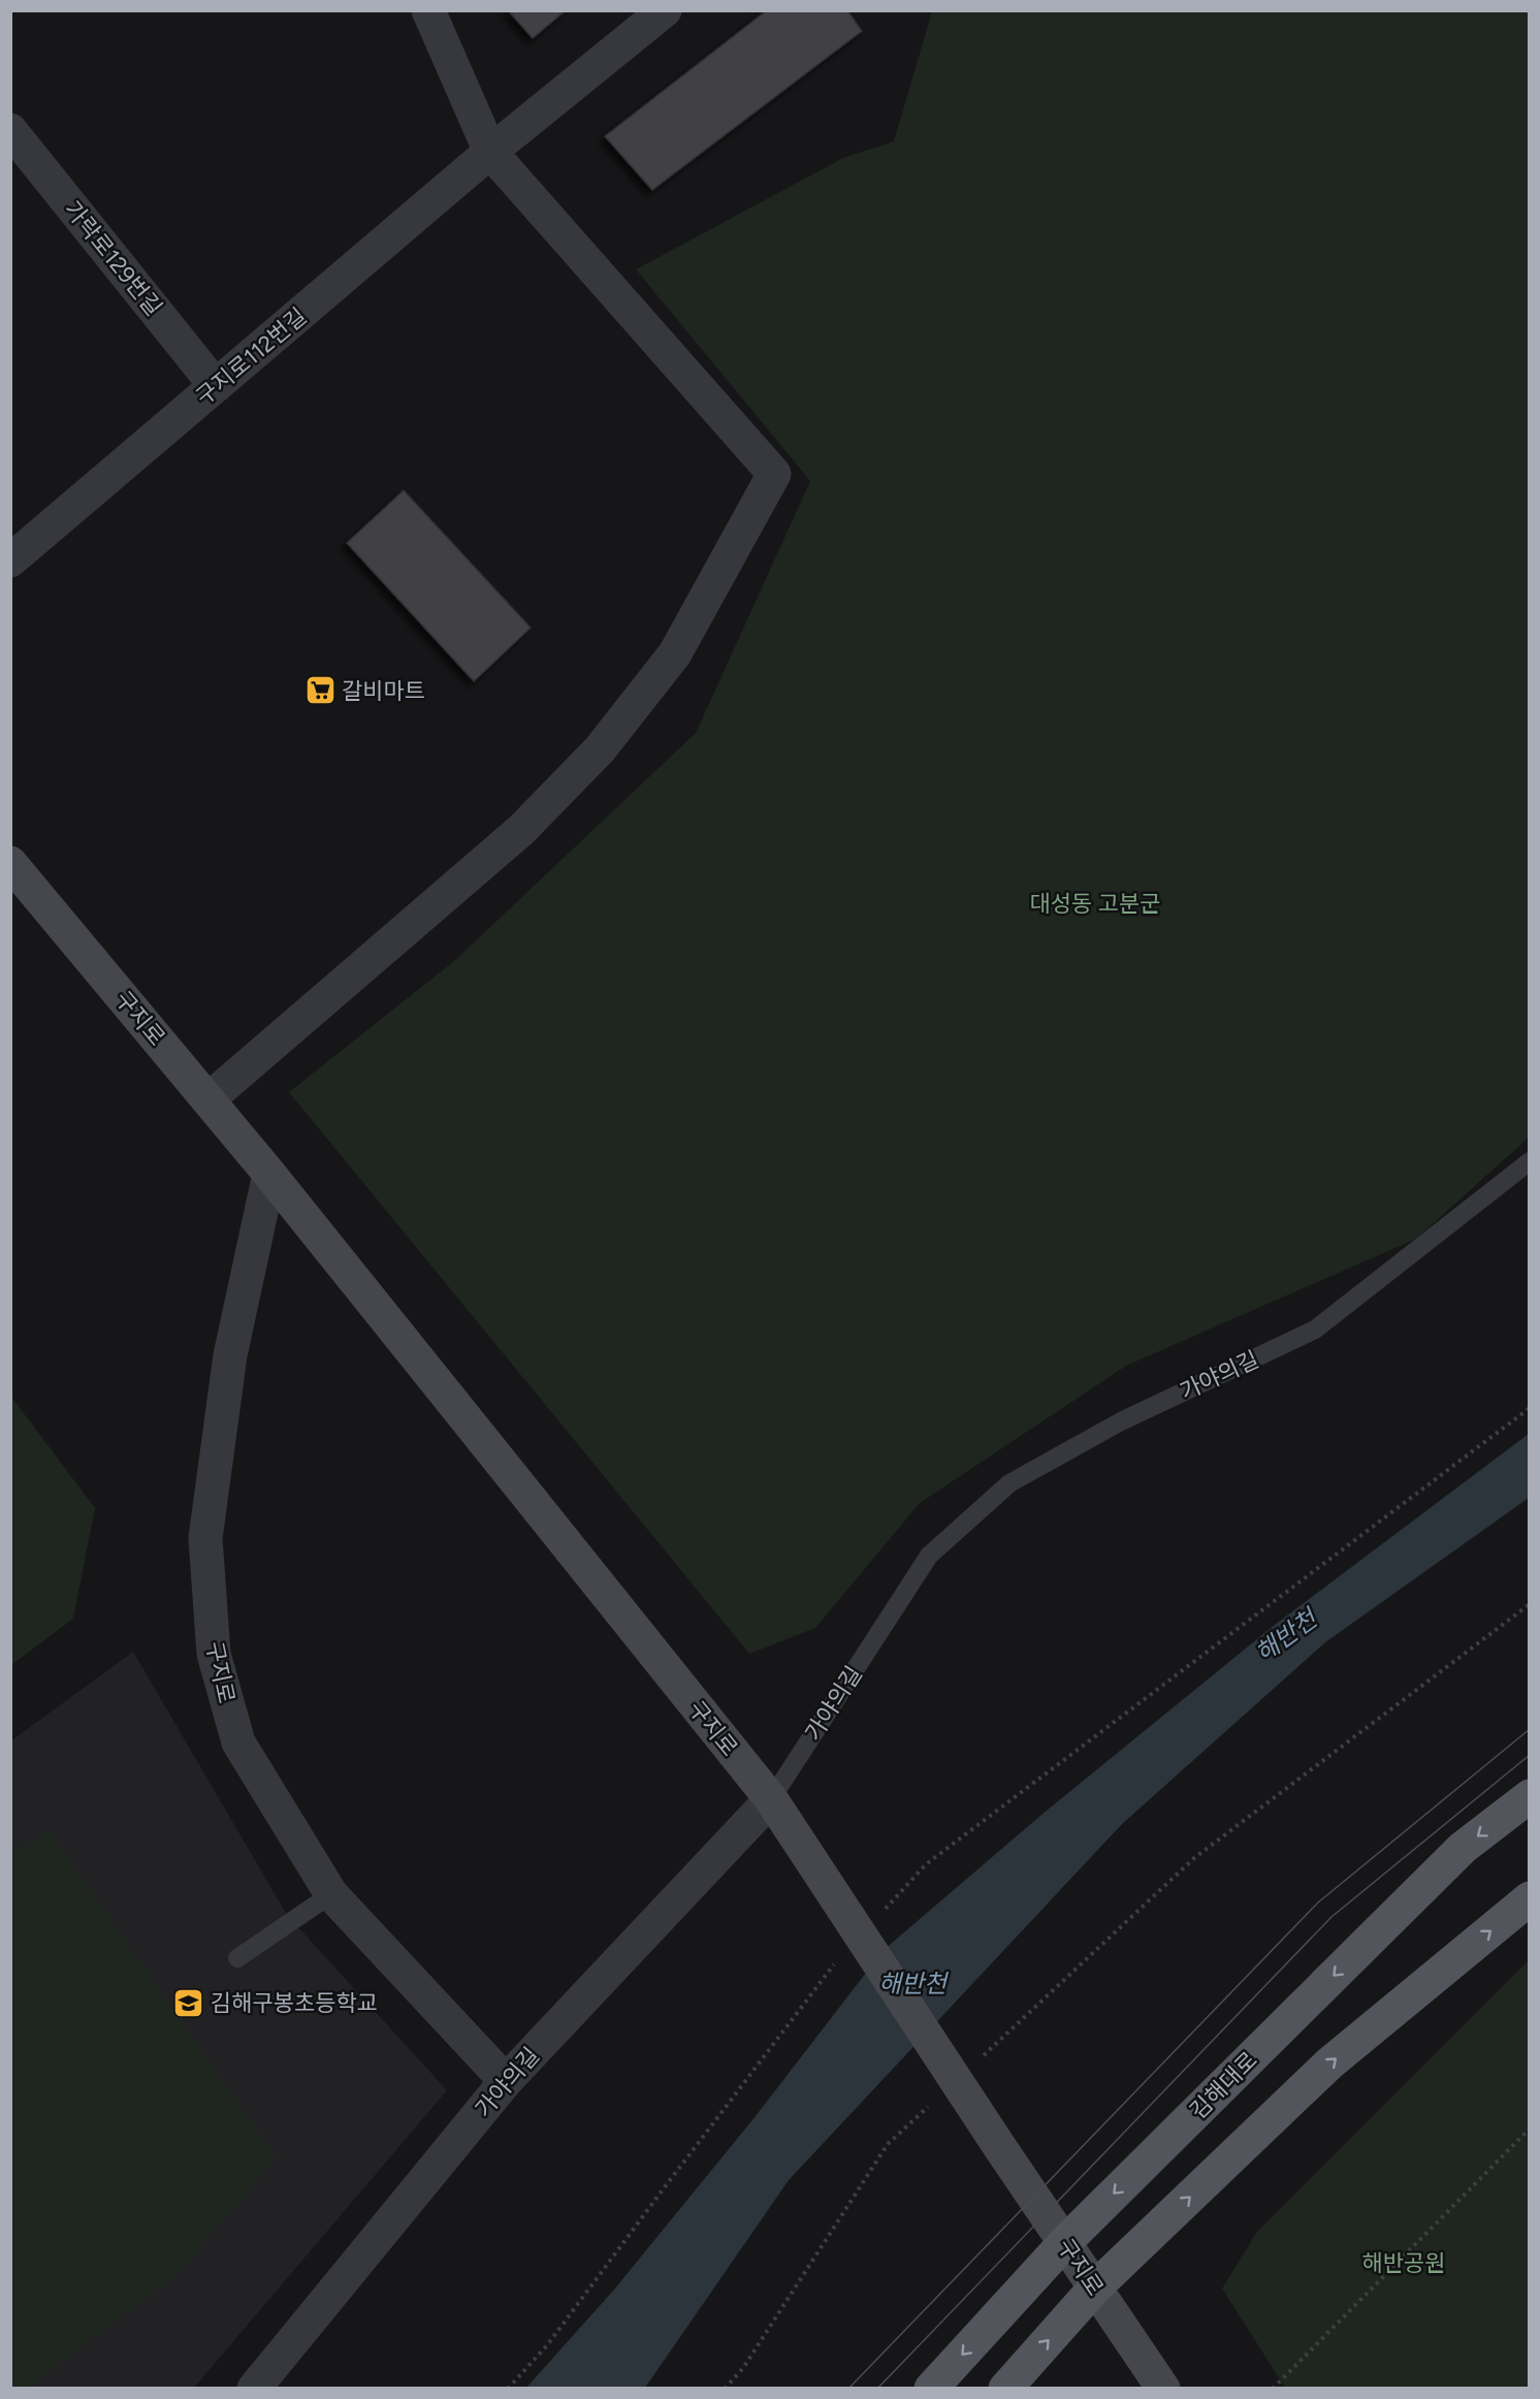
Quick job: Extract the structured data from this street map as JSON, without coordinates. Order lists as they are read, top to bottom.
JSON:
{
  "streets": {
    "main road": ["구지로", "김해대로"],
    "street": ["가락로129번길", "구지로112번길", "가야의길"]
  },
  "crossings": [
    ["가락로129번길", "구지로112번길"],
    ["구지로", "가야의길"],
    ["구지로", "김해대로"]
  ],
  "water": ["해반천"],
  "parks": ["대성동 고분군", "해반공원"],
  "places": {
    "supermarket": ["갈비마트"],
    "school or university": ["김해구봉초등학교"]
  }
}
